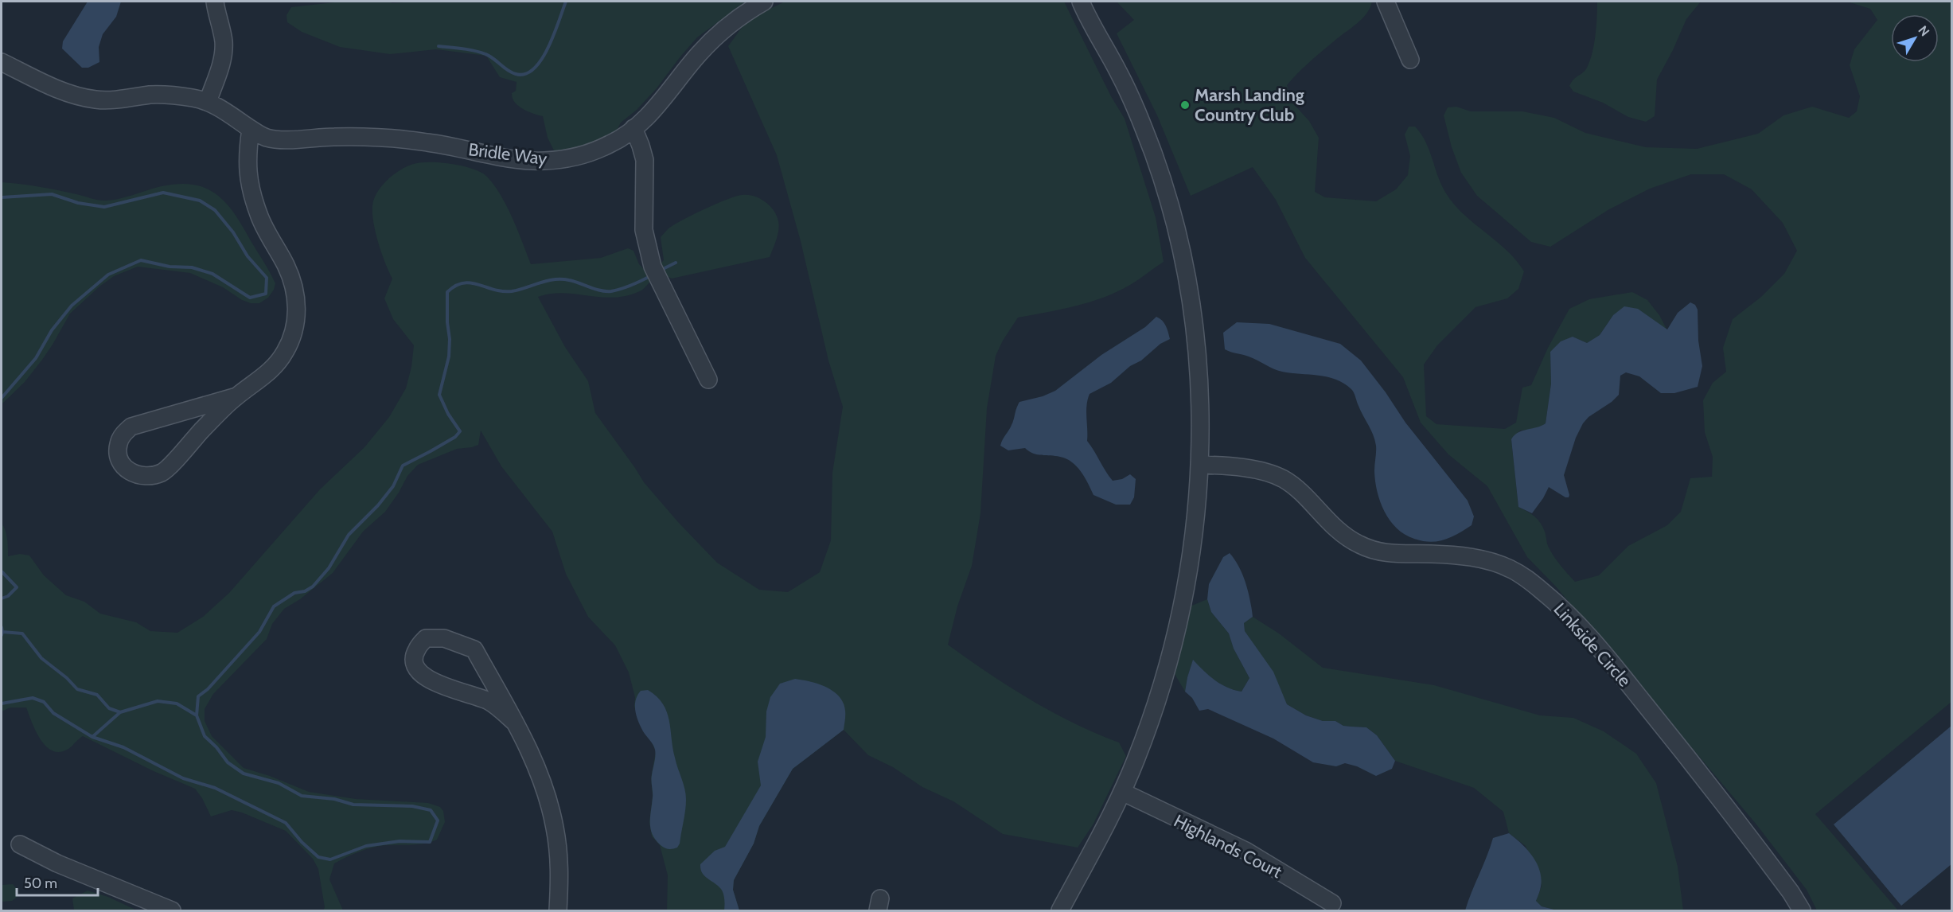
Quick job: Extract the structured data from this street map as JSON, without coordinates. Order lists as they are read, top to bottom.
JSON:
{
  "streets": {
    "street": ["Bridle Way", "Linkside Circle", "Highlands Court"]
  },
  "places": ["Marsh Landing Country Club"],
  "scale_bar": "50 m",
  "north": "top right"
}
